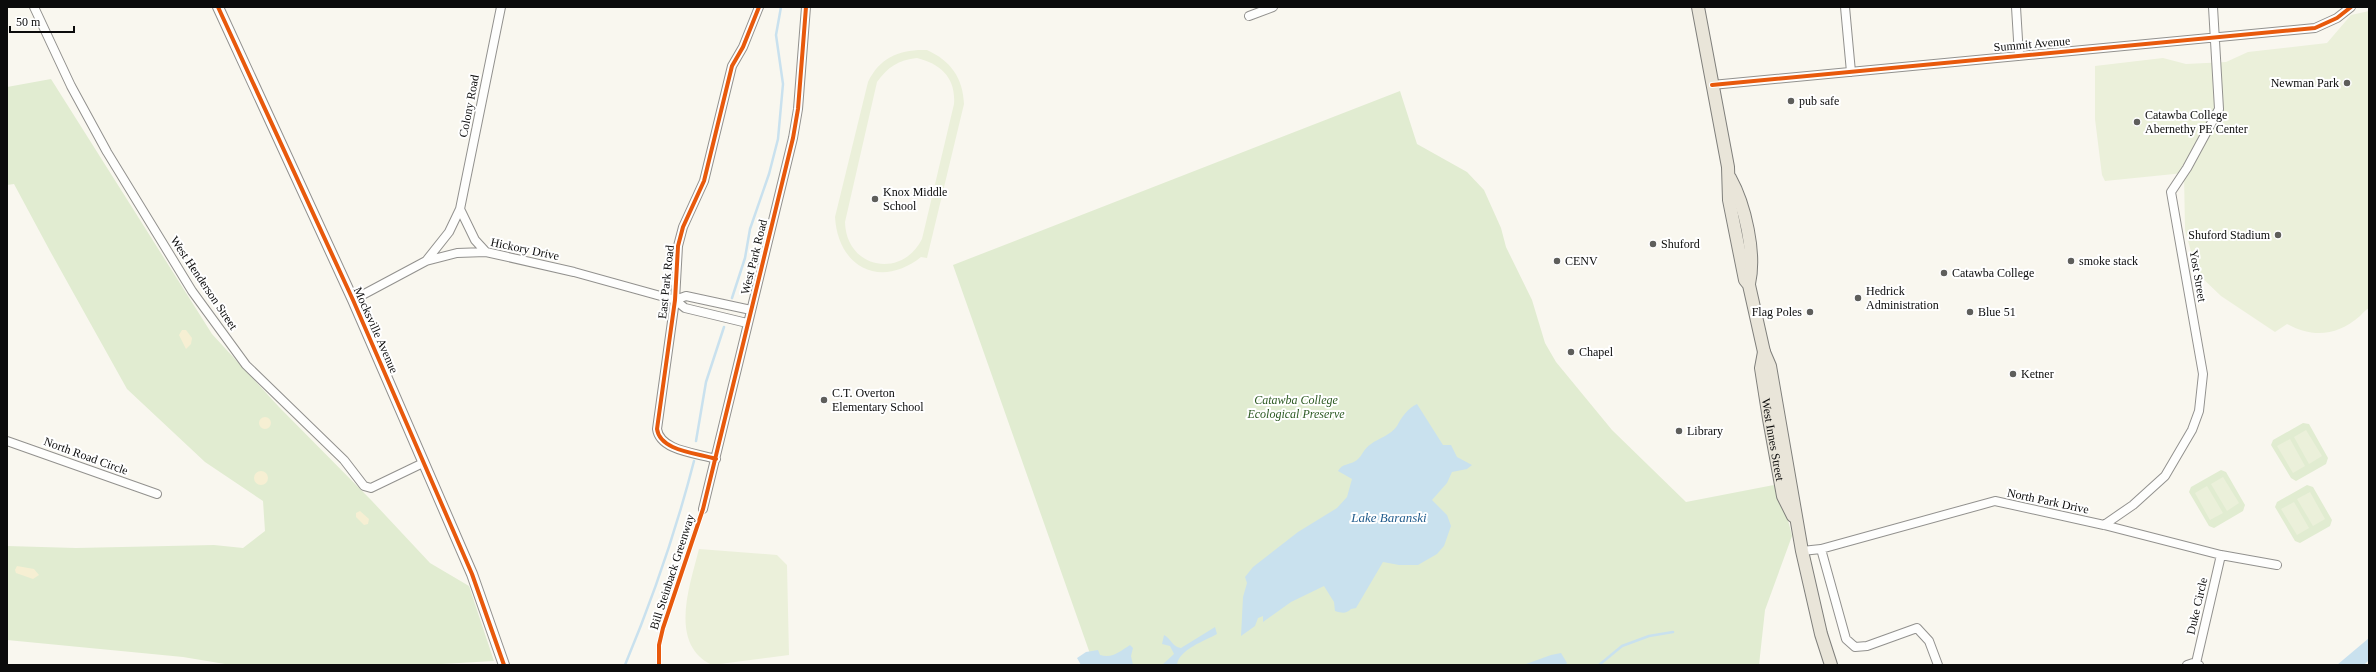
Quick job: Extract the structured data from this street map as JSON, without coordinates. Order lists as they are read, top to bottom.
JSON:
{
  "streets": {
    "main road": ["West Innes Street"],
    "street": [
      "Summit Avenue",
      "Colony Road",
      "Hickory Drive",
      "West Park Road",
      "Yost Street",
      "East Park Road",
      "West Henderson Street",
      "Mocksville Avenue",
      "North Road Circle",
      "North Park Drive",
      "Duke Circle"
    ],
    "cycle path": ["Bill Steinback Greenway"]
  },
  "crossings": [
    ["Summit Avenue", "Yost Street"],
    ["Summit Avenue", "West Innes Street"],
    ["Colony Road", "Hickory Drive"],
    ["Hickory Drive", "West Park Road"],
    ["Hickory Drive", "East Park Road"],
    ["Hickory Drive", "Mocksville Avenue"],
    ["West Park Road", "East Park Road"],
    ["Yost Street", "North Park Drive"],
    ["West Henderson Street", "Mocksville Avenue"],
    ["West Innes Street", "North Park Drive"],
    ["North Park Drive", "Duke Circle"]
  ],
  "water": ["Lake Baranski"],
  "parks": ["Catawba College Ecological Preserve"],
  "places": [
    "Newman Park",
    "pub safe",
    "Catawba College Abernethy PE Center",
    "Knox Middle School",
    "Shuford Stadium",
    "Shuford",
    "CENV",
    "smoke stack",
    "Catawba College",
    "Hedrick Administration",
    "Flag Poles",
    "Blue 51",
    "Chapel",
    "Ketner",
    "C.T. Overton Elementary School",
    "Library"
  ],
  "scale_bar": "50 m"
}
